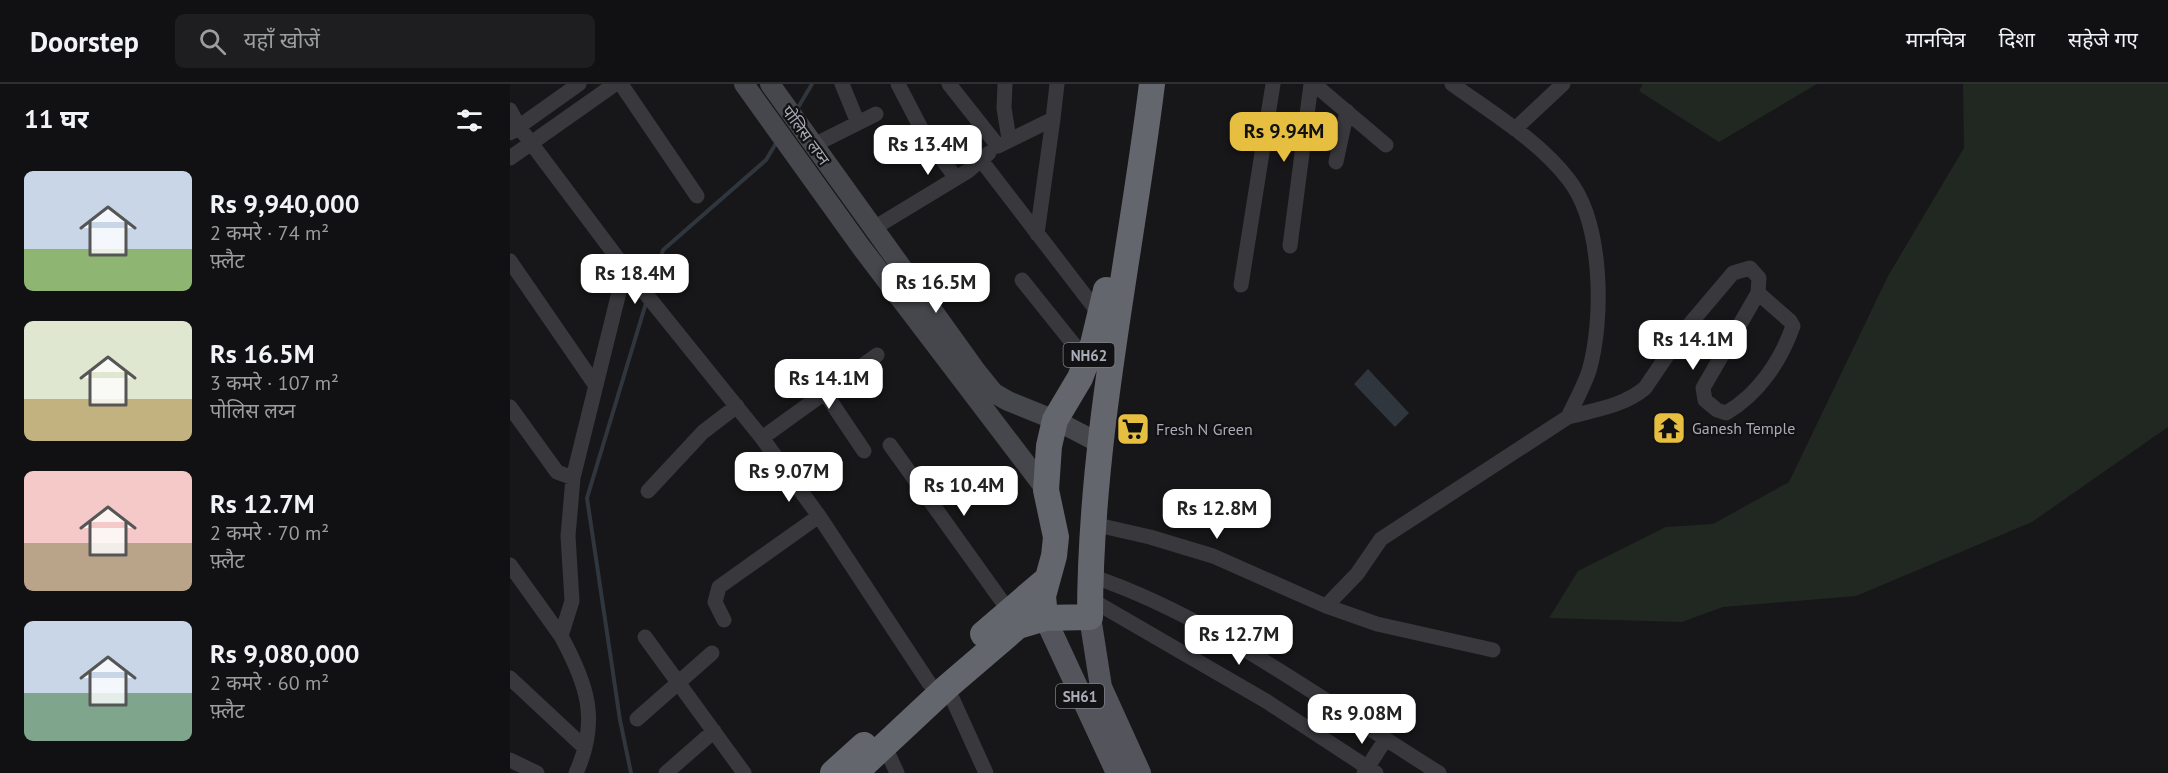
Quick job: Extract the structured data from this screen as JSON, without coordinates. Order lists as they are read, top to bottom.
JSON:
{
  "streets": {
    "highway": ["NH62"],
    "main road": ["SH61"],
    "street": ["पोलिस लय्न"]
  },
  "crossings": [
    ["पोलिस लय्न", "NH62"],
    ["NH62", "SH61"]
  ],
  "places": {
    "temple": ["Ganesh Temple"],
    "supermarket": ["Fresh N Green"]
  },
  "page": {
    "header": "Doorstep",
    "search": "यहाँ खोजें",
    "nav": ["मानचित्र", "दिशा", "सहेजे गए"],
    "heading": "11 घर",
    "price": [
      "Rs 9.94M",
      "Rs 13.4M",
      "Rs 18.4M",
      "Rs 16.5M",
      "Rs 14.1M",
      "Rs 14.1M",
      "Rs 9.07M",
      "Rs 10.4M",
      "Rs 12.8M",
      "Rs 12.7M",
      "Rs 9.08M"
    ],
    "list": [
      {
        "name": "Rs 9,940,000",
        "note": "2 कमरे · 74 m² · फ़्लैट"
      },
      {
        "name": "Rs 16.5M",
        "note": "3 कमरे · 107 m² · पोलिस लय्न"
      },
      {
        "name": "Rs 12.7M",
        "note": "2 कमरे · 70 m² · फ़्लैट"
      },
      {
        "name": "Rs 9,080,000",
        "note": "2 कमरे · 60 m² · फ़्लैट"
      }
    ]
  }
}
